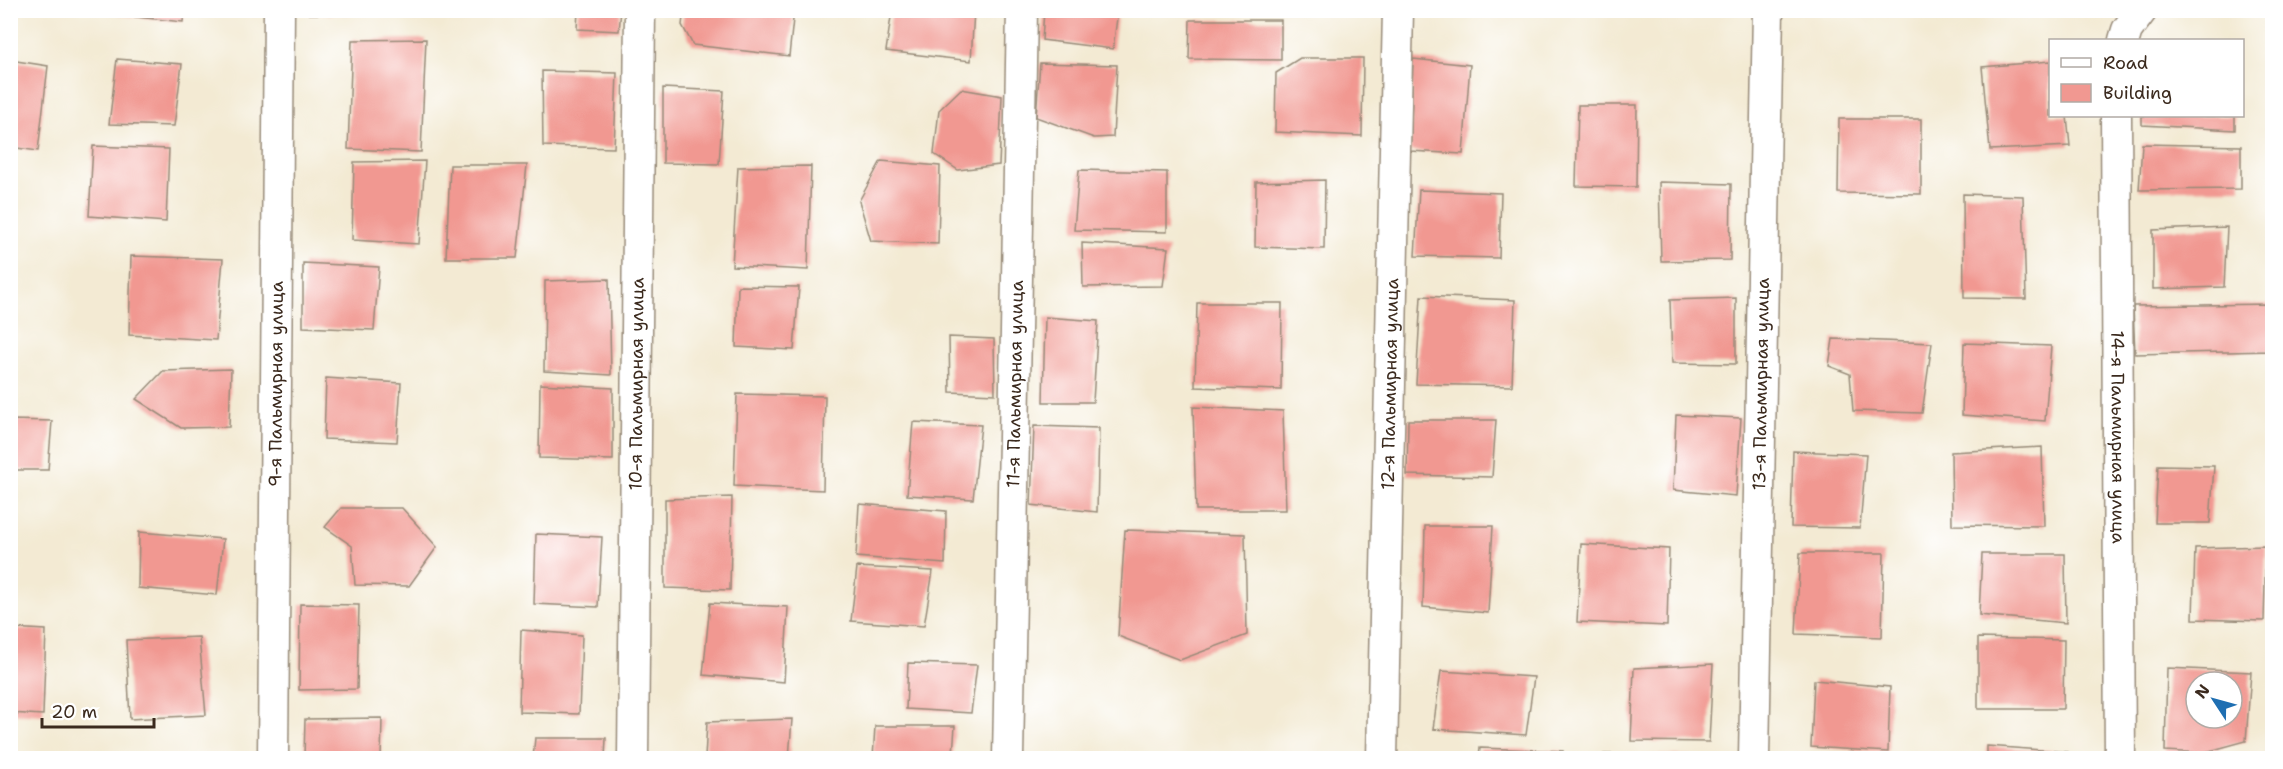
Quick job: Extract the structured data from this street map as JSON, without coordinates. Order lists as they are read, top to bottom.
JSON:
{
  "streets": {
    "street": [
      "9-я Пальмирная улица",
      "10-я Пальмирная улица",
      "11-я Пальмирная улица",
      "12-я Пальмирная улица",
      "13-я Пальмирная улица",
      "14-я Пальмирная улица"
    ]
  },
  "legend": ["Road", "Building"],
  "scale_bar": "20 m",
  "north": "top left"
}
